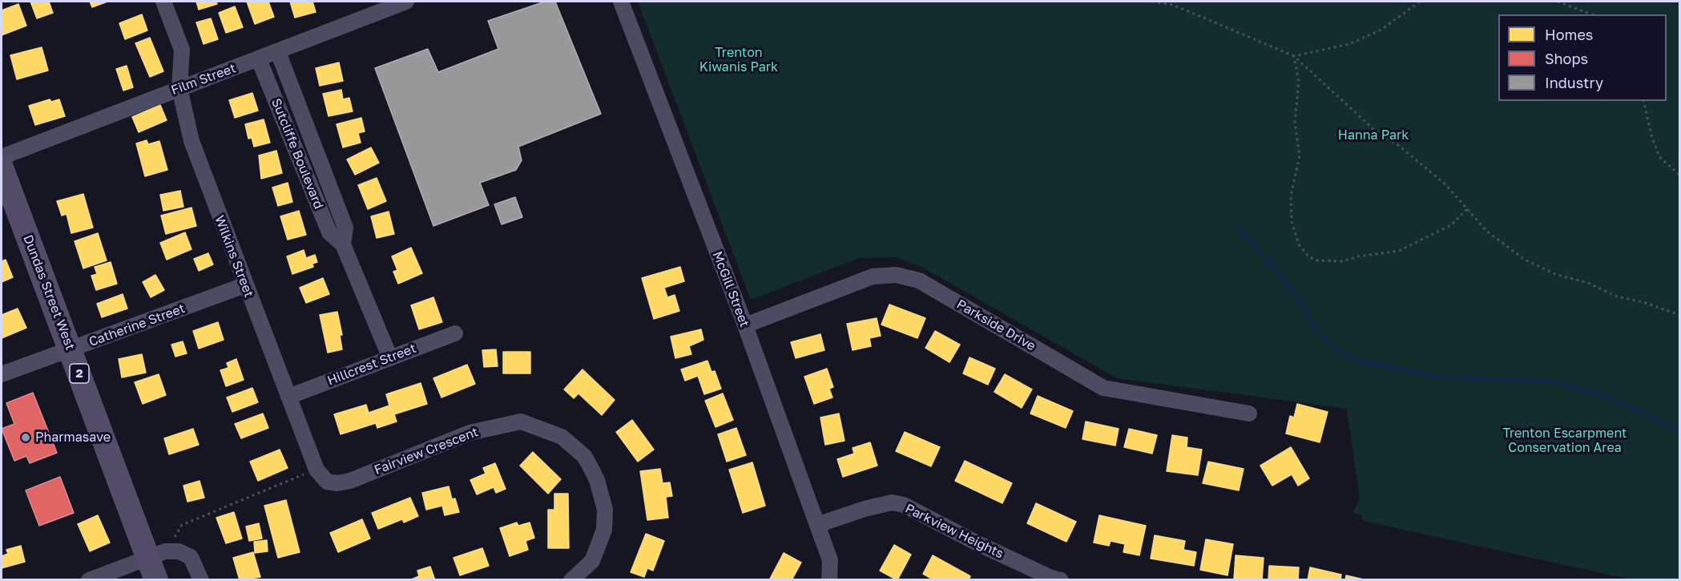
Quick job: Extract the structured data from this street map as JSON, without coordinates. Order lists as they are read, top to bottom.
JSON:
{
  "streets": {
    "main road": ["Dundas Street West", "2"],
    "street": [
      "Film Street",
      "Sutcliffe Boulevard",
      "Wilkins Street",
      "McGill Street",
      "Catherine Street",
      "Parkside Drive",
      "Hillcrest Street",
      "Fairview Crescent",
      "Parkview Heights"
    ]
  },
  "crossings": [
    ["Film Street", "Sutcliffe Boulevard"],
    ["Film Street", "Wilkins Street"],
    ["Sutcliffe Boulevard", "Hillcrest Street"],
    ["Wilkins Street", "Catherine Street"],
    ["Wilkins Street", "Hillcrest Street"],
    ["Wilkins Street", "Fairview Crescent"],
    ["McGill Street", "Parkside Drive"],
    ["McGill Street", "Parkview Heights"],
    ["Dundas Street West", "Catherine Street"]
  ],
  "parks": ["Trenton Kiwanis Park", "Hanna Park", "Trenton Escarpment Conservation Area"],
  "places": ["Pharmasave"],
  "legend": ["Homes", "Shops", "Industry"]
}
